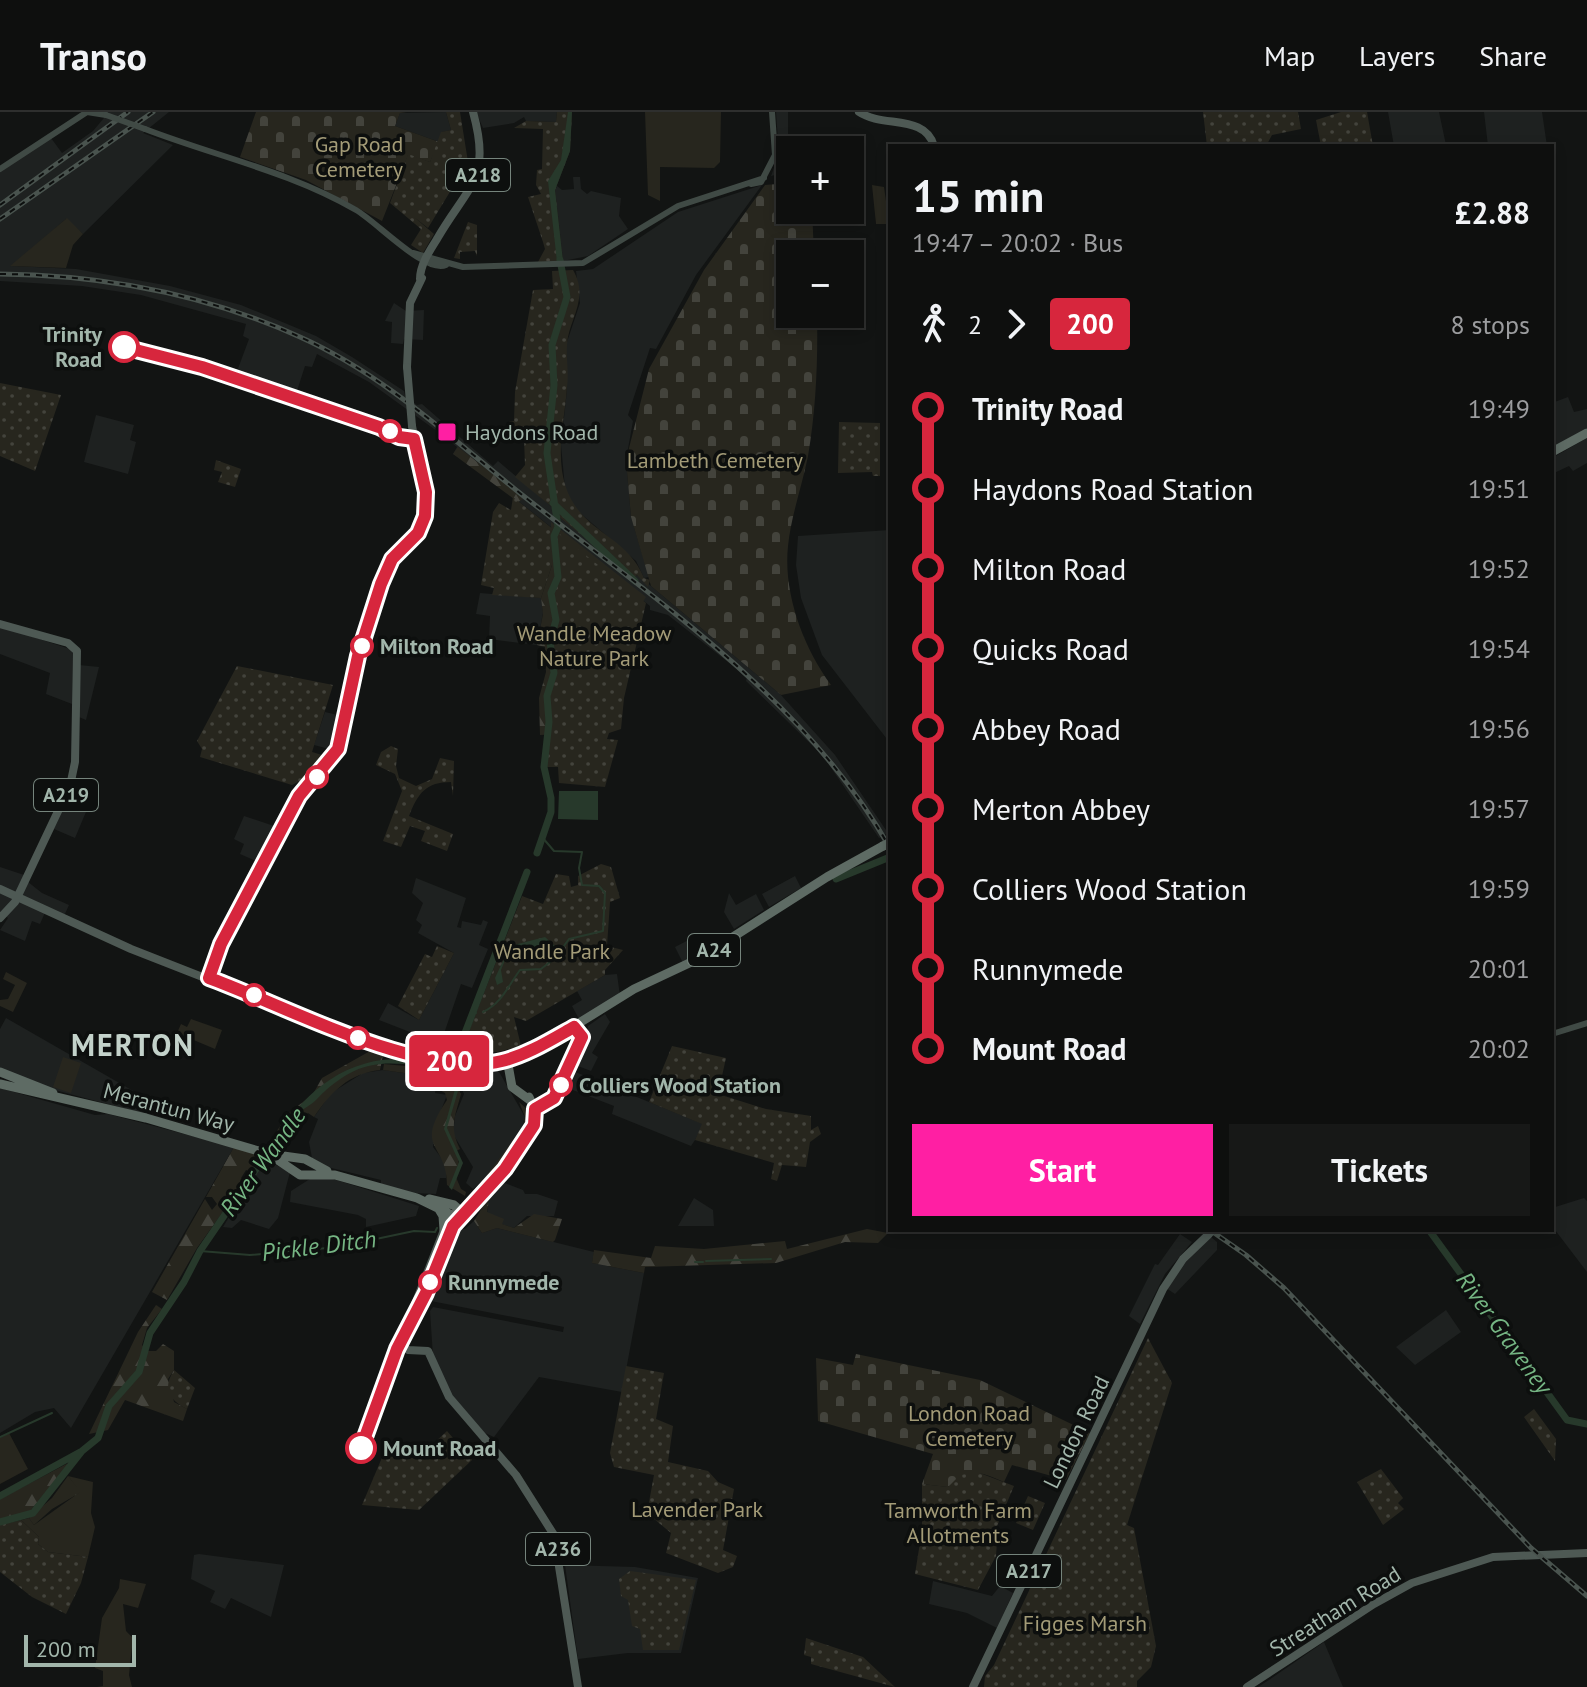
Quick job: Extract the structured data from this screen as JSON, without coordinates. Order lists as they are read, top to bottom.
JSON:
{
  "streets": {
    "highway": ["A24", "Merantun Way"],
    "main road": [
      "A218",
      "A219",
      "London Road",
      "A236",
      "A217",
      "Streatham Road"
    ]
  },
  "districts": ["MERTON"],
  "water": ["River Wandle", "Pickle Ditch", "River Graveney"],
  "parks": [
    "Gap Road Cemetery",
    "Lambeth Cemetery",
    "Wandle Meadow Nature Park",
    "Wandle Park",
    "London Road Cemetery",
    "Lavender Park",
    "Tamworth Farm Allotments",
    "Figges Marsh"
  ],
  "places": {
    "other": [
      "Trinity Road",
      "Milton Road",
      "Colliers Wood Station",
      "Runnymede",
      "Mount Road"
    ],
    "transit": ["Haydons Road"]
  },
  "lines": ["bus line 200"],
  "scale_bar": "200 m",
  "page": {
    "header": "Transo",
    "nav": ["Map", "Layers", "Share"],
    "on_map": "200",
    "map_buttons": ["+", "−"],
    "heading": ["15 min", "19:47 – 20:02 · Bus", "£2.88"],
    "legs": ["2", "200", "8 stops"],
    "list": [
      {
        "name": "Trinity Road",
        "value": "19:49"
      },
      {
        "name": "Haydons Road Station",
        "value": "19:51"
      },
      {
        "name": "Milton Road",
        "value": "19:52"
      },
      {
        "name": "Quicks Road",
        "value": "19:54"
      },
      {
        "name": "Abbey Road",
        "value": "19:56"
      },
      {
        "name": "Merton Abbey",
        "value": "19:57"
      },
      {
        "name": "Colliers Wood Station",
        "value": "19:59"
      },
      {
        "name": "Runnymede",
        "value": "20:01"
      },
      {
        "name": "Mount Road",
        "value": "20:02"
      }
    ],
    "buttons": ["Start", "Tickets"],
    "scale": "200 m"
  }
}
